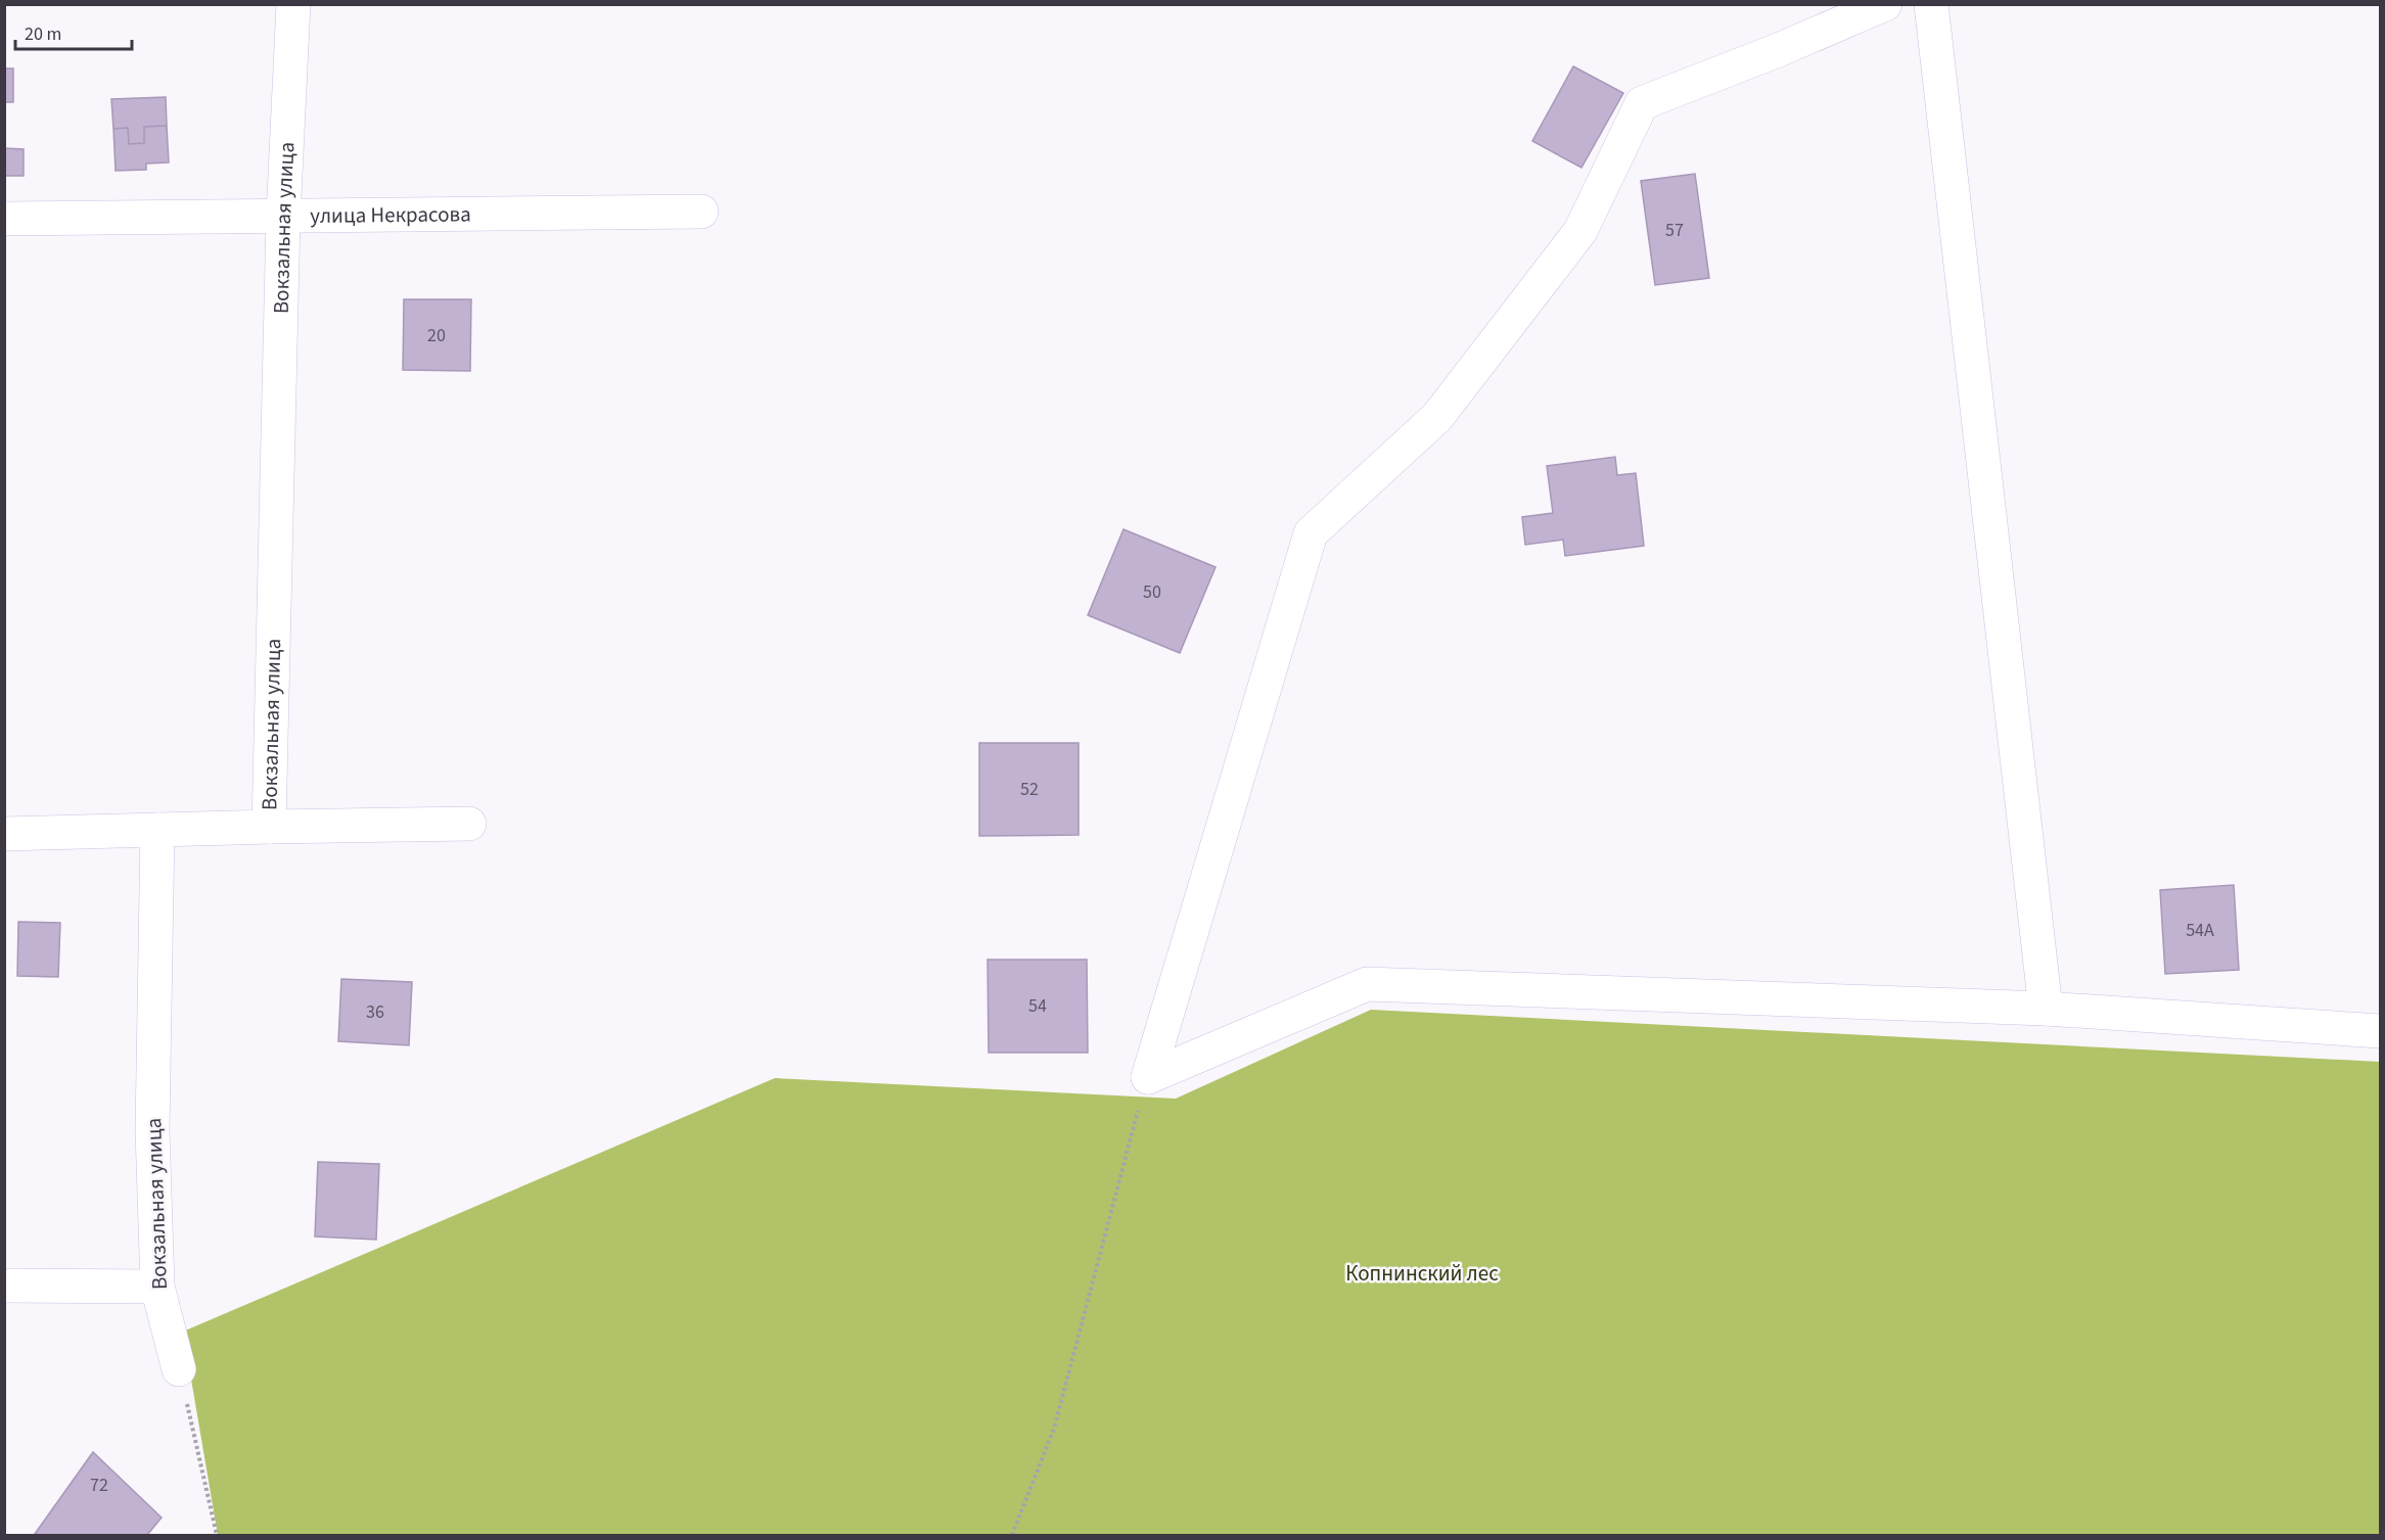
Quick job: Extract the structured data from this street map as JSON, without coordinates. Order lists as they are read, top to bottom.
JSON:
{
  "streets": {
    "street": ["улица Некрасова", "Вокзальная улица"]
  },
  "crossings": [
    ["улица Некрасова", "Вокзальная улица"]
  ],
  "parks": ["Копнинский лес"],
  "house_numbers": [
    "57",
    "20",
    "50",
    "52",
    "54А",
    "54",
    "36",
    "72"
  ],
  "scale_bar": "20 m"
}
